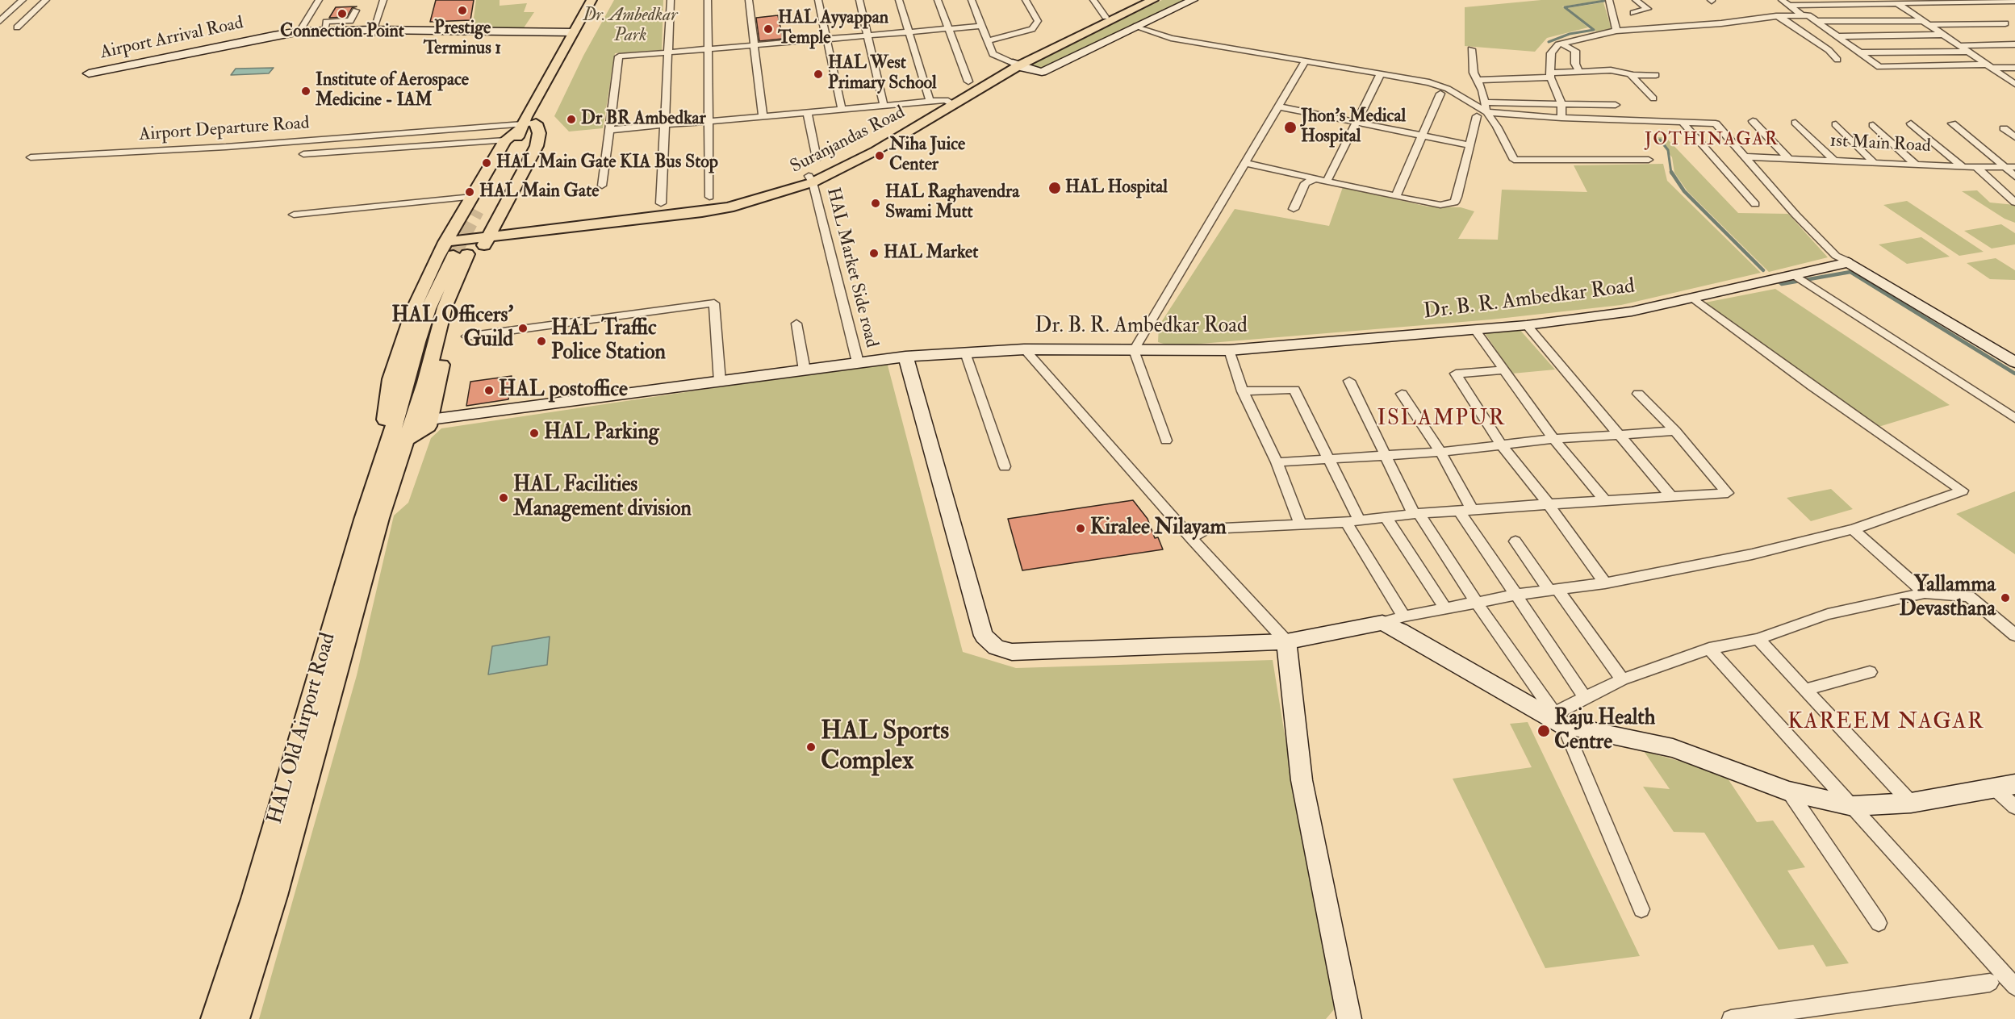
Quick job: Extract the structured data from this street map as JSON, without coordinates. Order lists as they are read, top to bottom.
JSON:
{
  "streets": {
    "main road": ["Suranjandas Road", "HAL Old Airport Road"],
    "street": [
      "Airport Arrival Road",
      "Airport Departure Road",
      "1st Main Road",
      "HAL Market Side road",
      "Dr. B. R. Ambedkar Road"
    ]
  },
  "crossings": [
    ["Suranjandas Road", "HAL Market Side road"],
    ["HAL Market Side road", "Dr. B. R. Ambedkar Road"]
  ],
  "districts": ["JOTHINAGAR", "ISLAMPUR", "KAREEM NAGAR"],
  "parks": ["Dr. Ambedkar Park"],
  "places": [
    "Prestige Terminus 1",
    "Connection Point",
    "HAL Ayyappan Temple",
    "HAL West Primary School",
    "Institute of Aerospace Medicine - IAM",
    "Dr BR Ambedkar",
    "Jhon's Medical Hospital",
    "Niha Juice Center",
    "HAL Main Gate KIA Bus Stop",
    "HAL Hospital",
    "HAL Main Gate",
    "HAL Raghavendra Swami Mutt",
    "HAL Market",
    "HAL Officers' Guild",
    "HAL Traffic Police Station",
    "HAL postoffice",
    "HAL Parking",
    "HAL Facilities Management division",
    "Kiralee Nilayam",
    "Yallamma Devasthana",
    "Raju Health Centre",
    "HAL Sports Complex"
  ]
}
